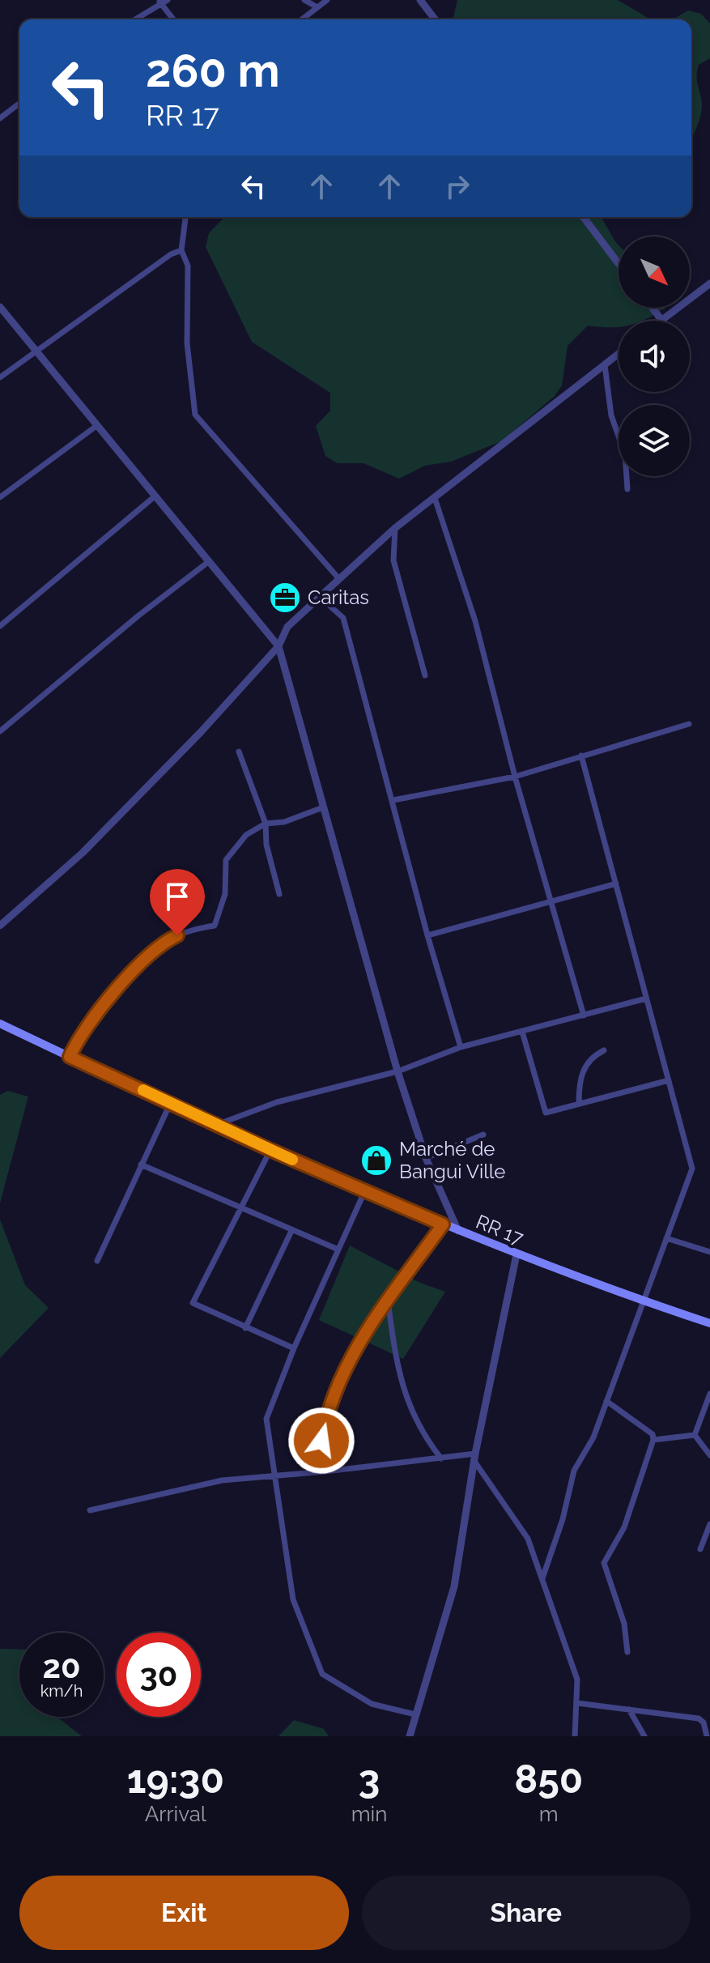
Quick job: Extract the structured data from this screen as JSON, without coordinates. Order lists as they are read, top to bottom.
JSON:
{
  "streets": {
    "main road": ["RR 17"]
  },
  "places": {
    "office": ["Caritas"],
    "shop": ["Marché de Bangui Ville"]
  },
  "north": "bottom right",
  "page": {
    "turn": ["260 m", "RR 17"],
    "speed": "20 km/h",
    "limit": "30",
    "eta": [
      "19:30",
      "Arrival",
      "3",
      "min",
      "850",
      "m"
    ],
    "buttons": ["Exit", "Share"]
  }
}
